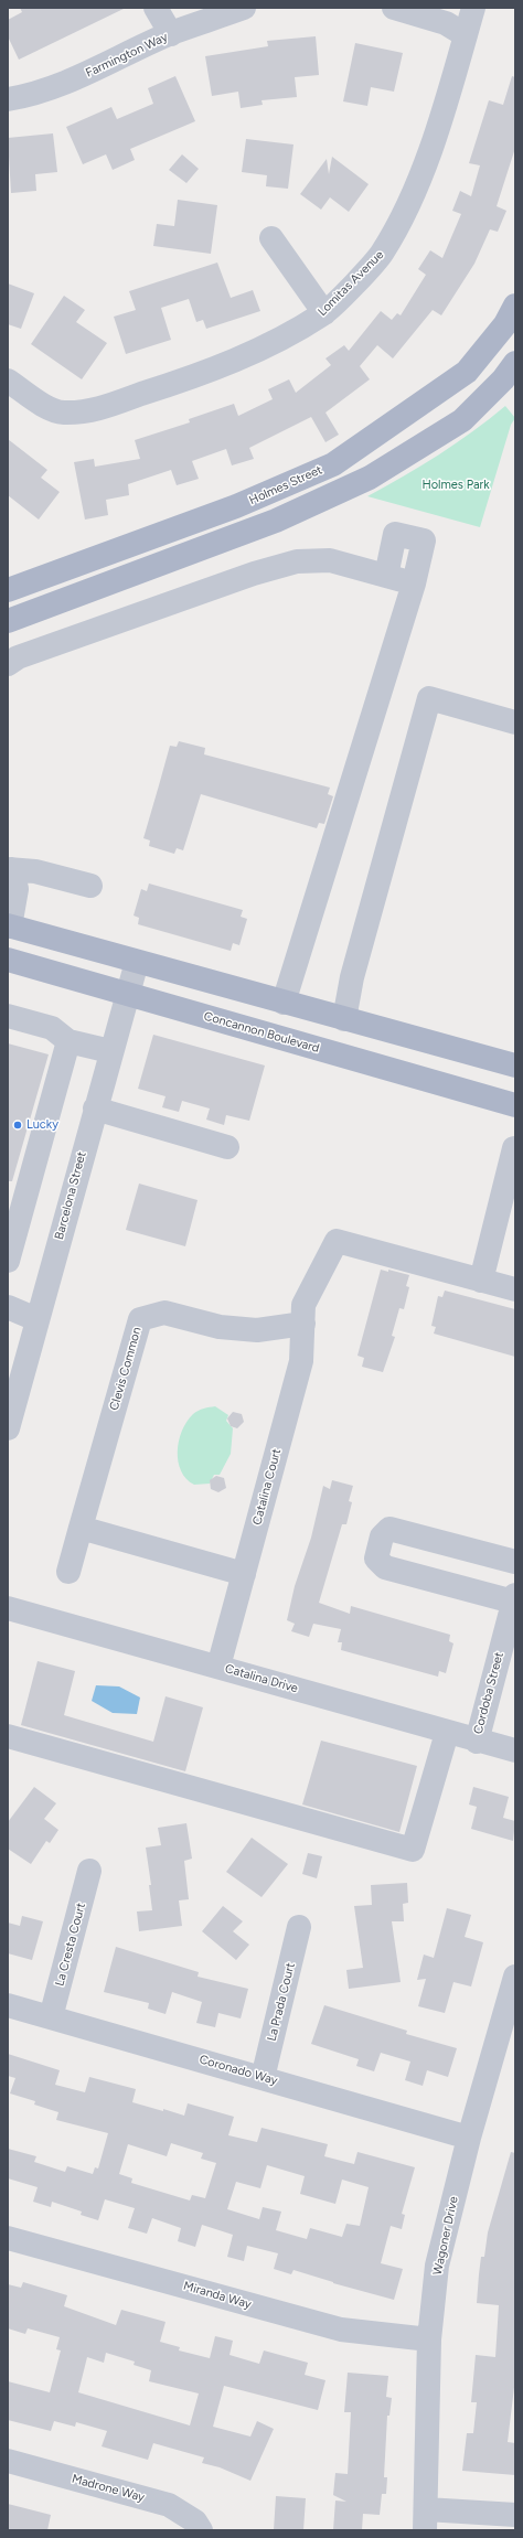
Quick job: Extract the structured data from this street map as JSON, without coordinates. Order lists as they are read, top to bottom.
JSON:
{
  "streets": {
    "main road": ["Holmes Street", "Concannon Boulevard"],
    "street": [
      "Farmington Way",
      "Lomitas Avenue",
      "Barcelona Street",
      "Clevis Common",
      "Catalina Court",
      "Catalina Drive",
      "Cordoba Street",
      "La Cresta Court",
      "La Prada Court",
      "Coronado Way",
      "Wagoner Drive",
      "Miranda Way",
      "Madrone Way"
    ]
  },
  "crossings": [
    ["Concannon Boulevard", "Barcelona Street"],
    ["Clevis Common", "Catalina Court"],
    ["Catalina Court", "Catalina Drive"],
    ["Catalina Drive", "Cordoba Street"],
    ["La Cresta Court", "Coronado Way"],
    ["La Prada Court", "Coronado Way"],
    ["Coronado Way", "Wagoner Drive"],
    ["Wagoner Drive", "Miranda Way"]
  ],
  "parks": ["Holmes Park"],
  "places": ["Lucky"]
}
